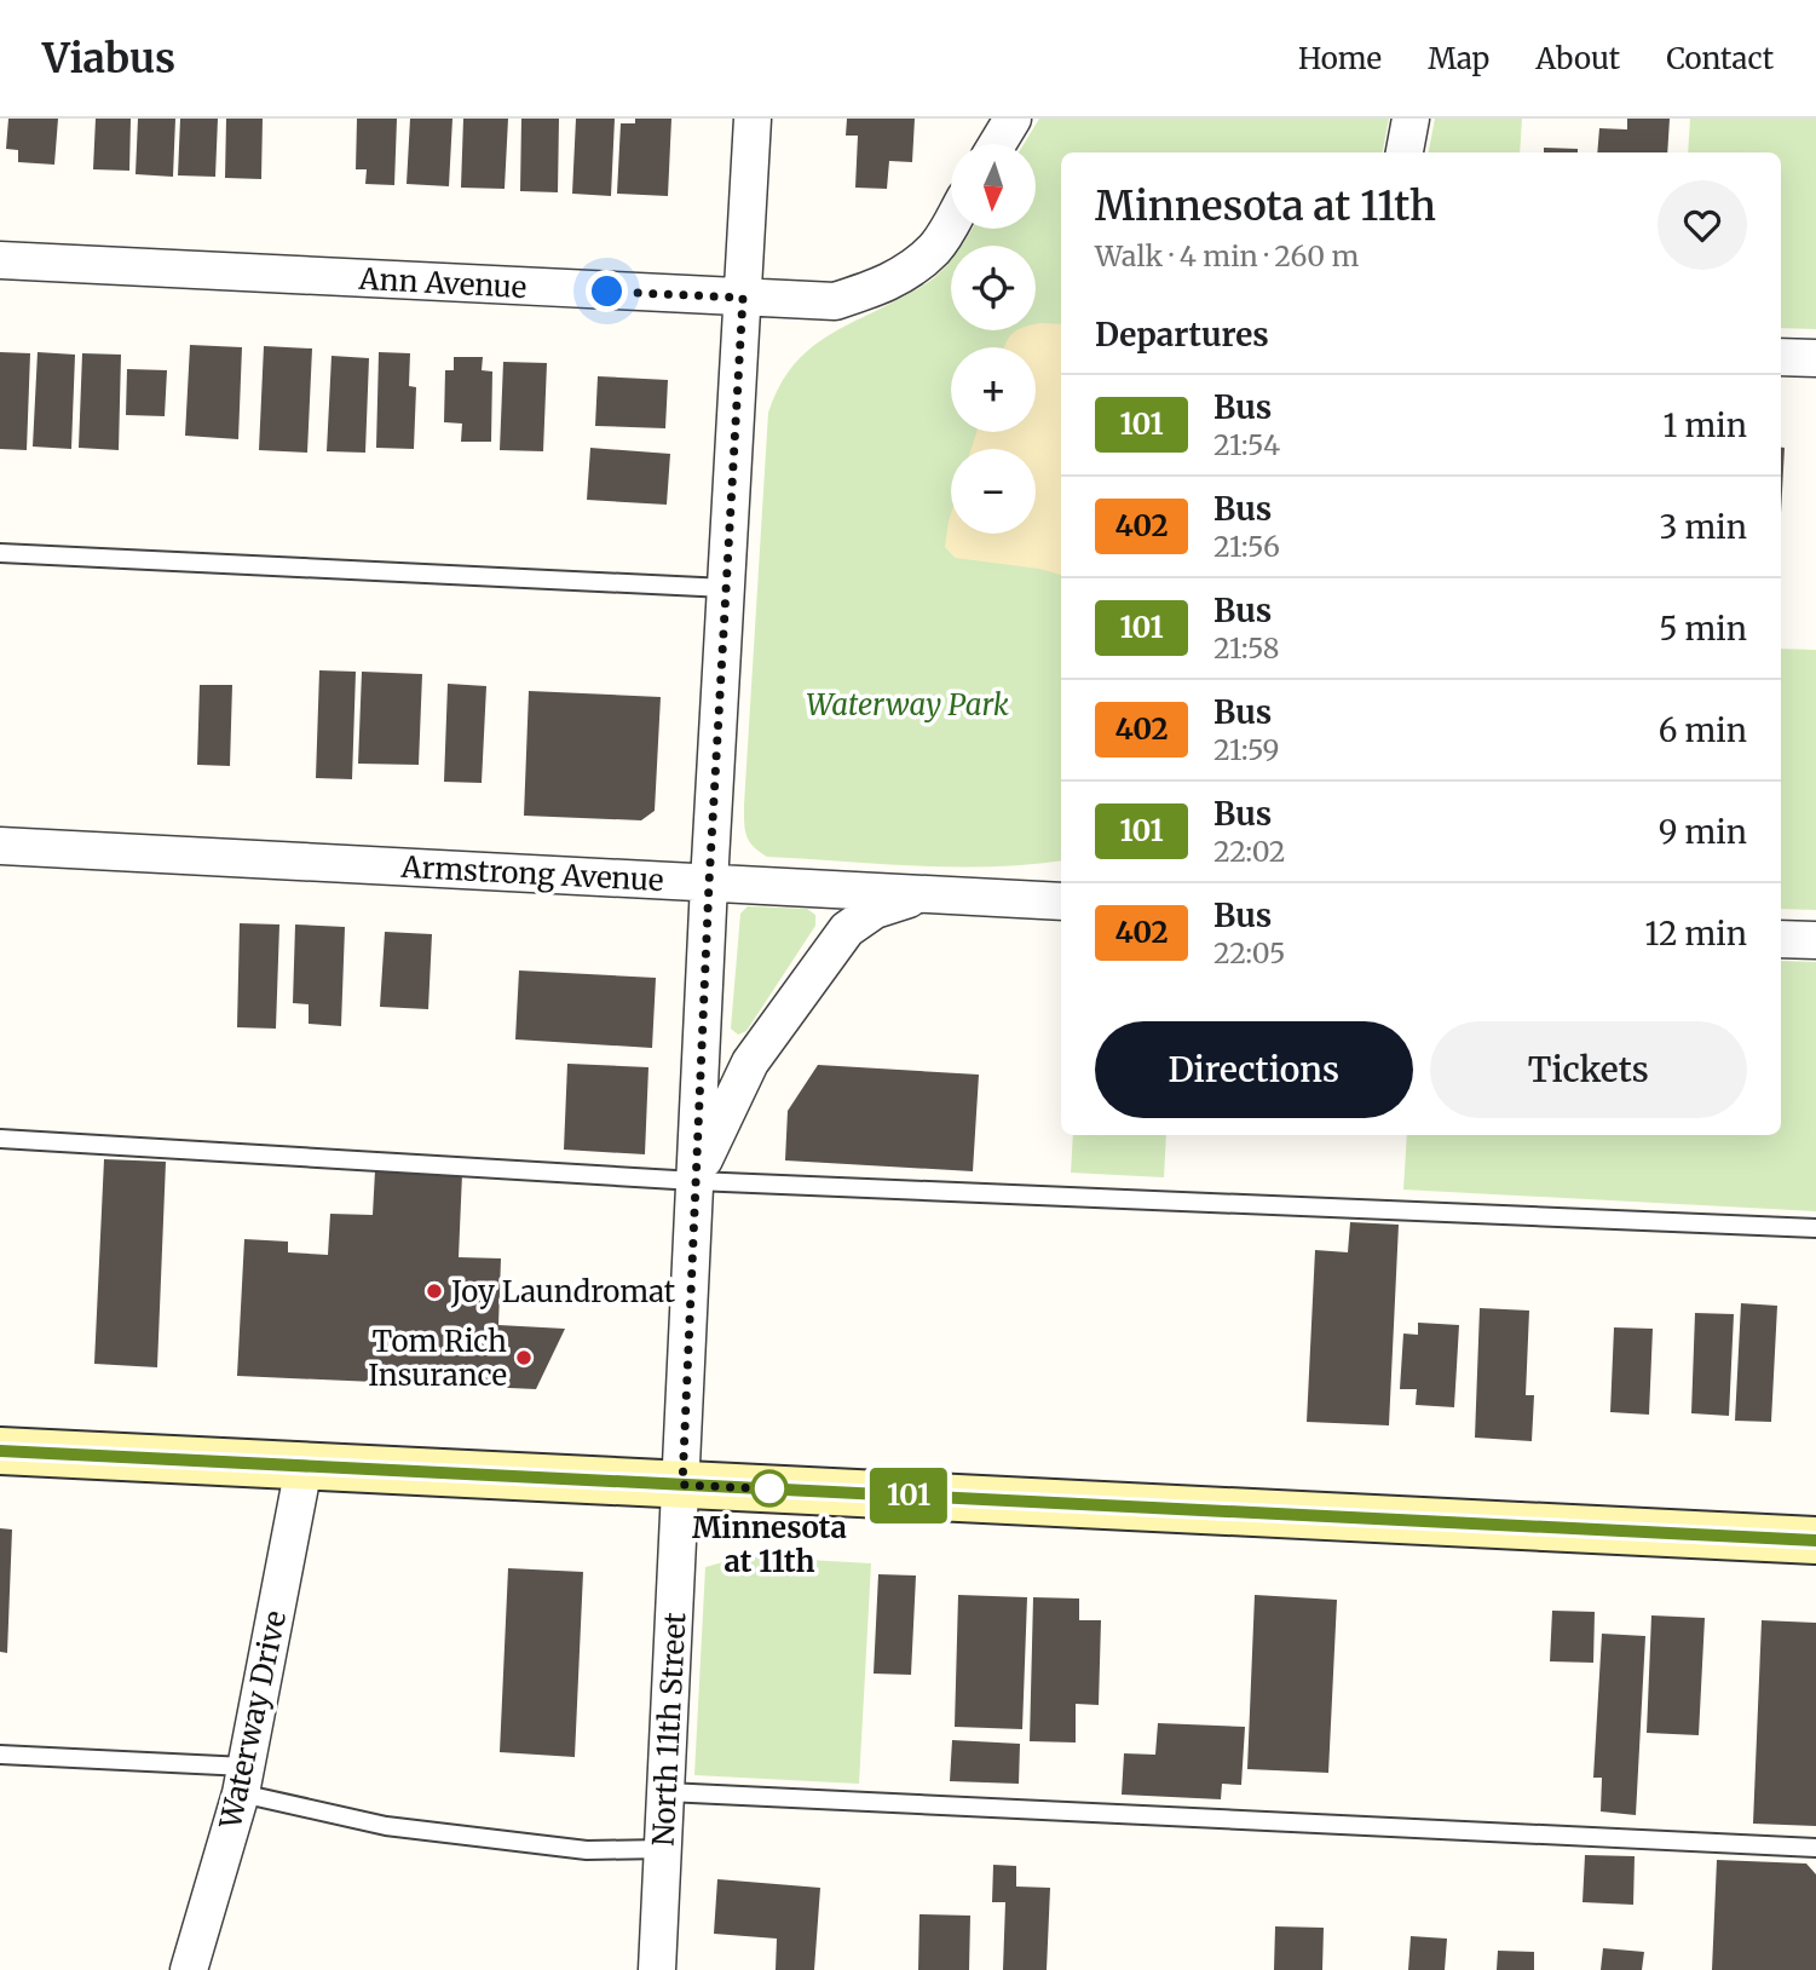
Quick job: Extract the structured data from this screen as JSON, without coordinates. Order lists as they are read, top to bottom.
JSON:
{
  "streets": {
    "street": [
      "Ann Avenue",
      "Armstrong Avenue",
      "Waterway Drive",
      "North 11th Street"
    ]
  },
  "crossings": [
    ["Ann Avenue", "North 11th Street"],
    ["Armstrong Avenue", "North 11th Street"]
  ],
  "parks": ["Waterway Park"],
  "places": ["Joy Laundromat", "Tom Rich Insurance", "Minnesota at 11th"],
  "lines": ["bus line 101"],
  "north": "bottom",
  "page": {
    "header": "Viabus",
    "nav": [
      "Home",
      "Map",
      "About",
      "Contact"
    ],
    "on_map": "101",
    "map_buttons": ["+", "−"],
    "heading": [
      ["Minnesota at 11th", "Walk · 4 min · 260 m"],
      "Departures"
    ],
    "list": [
      {
        "mark": "101",
        "name": "Bus",
        "note": "21:54",
        "value": "1 min"
      },
      {
        "mark": "402",
        "name": "Bus",
        "note": "21:56",
        "value": "3 min"
      },
      {
        "mark": "101",
        "name": "Bus",
        "note": "21:58",
        "value": "5 min"
      },
      {
        "mark": "402",
        "name": "Bus",
        "note": "21:59",
        "value": "6 min"
      },
      {
        "mark": "101",
        "name": "Bus",
        "note": "22:02",
        "value": "9 min"
      },
      {
        "mark": "402",
        "name": "Bus",
        "note": "22:05",
        "value": "12 min"
      }
    ],
    "buttons": ["Directions", "Tickets"]
  }
}
